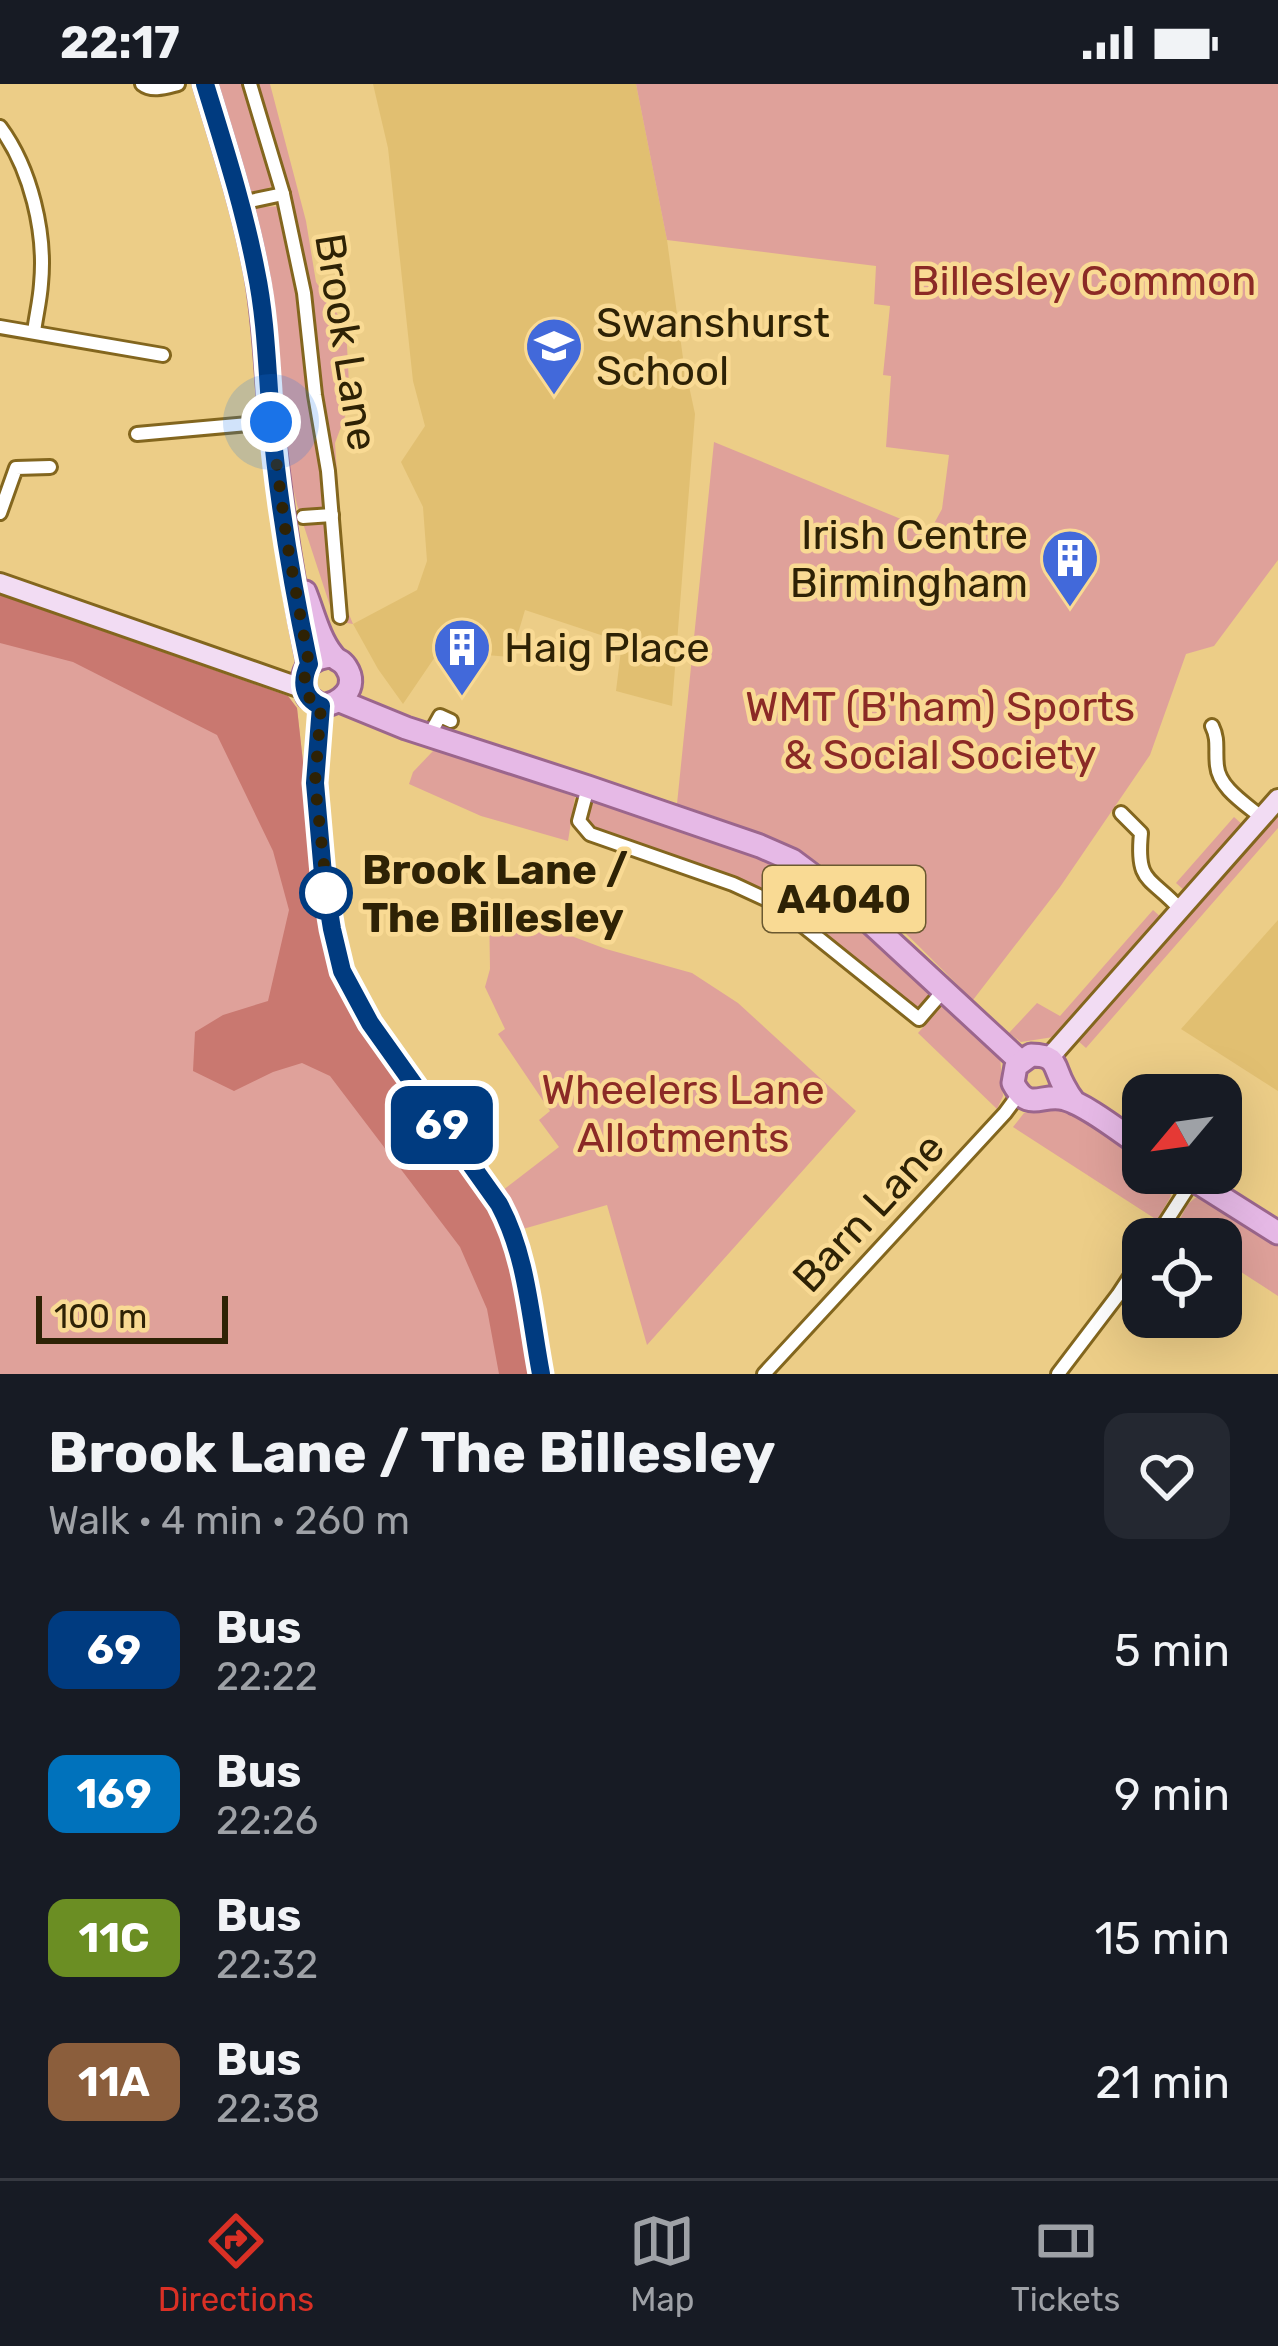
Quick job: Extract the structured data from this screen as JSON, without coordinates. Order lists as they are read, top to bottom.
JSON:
{
  "streets": {
    "main road": ["Brook Lane", "A4040"],
    "street": ["Barn Lane"]
  },
  "crossings": [
    ["Brook Lane", "A4040"],
    ["A4040", "Barn Lane"]
  ],
  "parks": ["Billesley Common", "WMT (B'ham) Sports & Social Society", "Wheelers Lane Allotments"],
  "places": {
    "school or university": ["Swanshurst School"],
    "building": ["Irish Centre Birmingham", "Haig Place"],
    "other": ["Brook Lane / The Billesley"]
  },
  "lines": ["bus line 69"],
  "scale_bar": "100 m",
  "north": "bottom left",
  "page": {
    "status": "22:17",
    "on_map": "69",
    "scale": "100 m",
    "heading": ["Brook Lane / The Billesley", "Walk · 4 min · 260 m"],
    "list": [
      {
        "mark": "69",
        "name": "Bus",
        "note": "22:22",
        "value": "5 min"
      },
      {
        "mark": "169",
        "name": "Bus",
        "note": "22:26",
        "value": "9 min"
      },
      {
        "mark": "11C",
        "name": "Bus",
        "note": "22:32",
        "value": "15 min"
      },
      {
        "mark": "11A",
        "name": "Bus",
        "note": "22:38",
        "value": "21 min"
      }
    ],
    "tabs": ["Directions", "Map", "Tickets"]
  }
}
